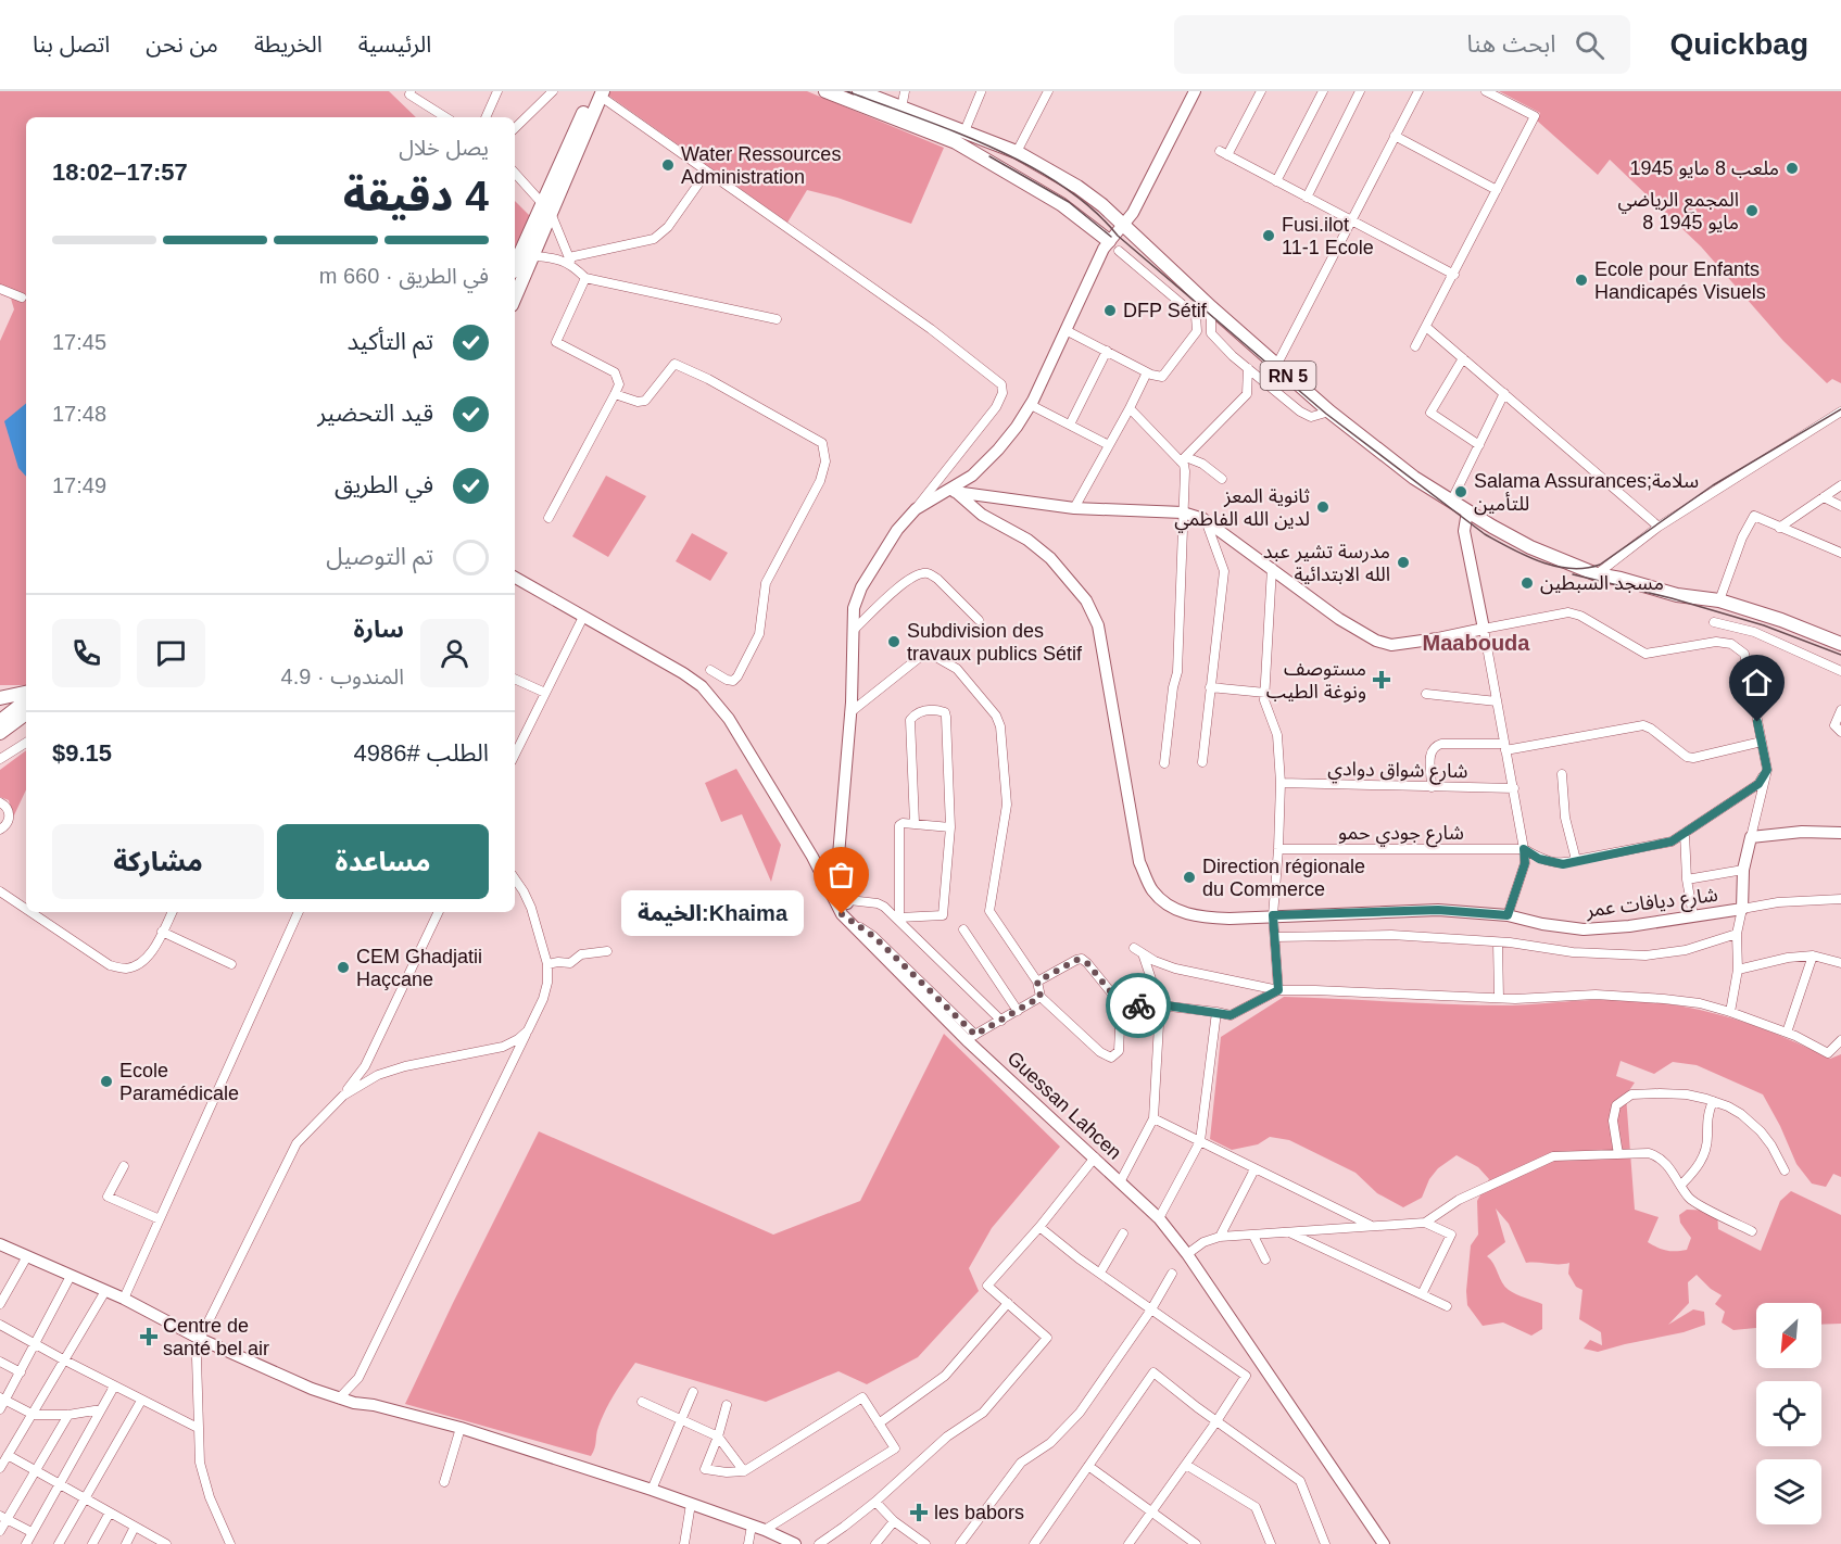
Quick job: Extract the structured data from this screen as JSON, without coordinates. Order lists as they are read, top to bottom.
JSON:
{
  "streets": {
    "main road": ["RN 5"],
    "street": [
      "شارع شواق دوادي",
      "شارع جودي حمو",
      "شارع ديافات عمر",
      "Guessan Lahcen"
    ]
  },
  "districts": ["Maabouda"],
  "places": {
    "other": [
      "Water Ressources Administration",
      "ملعب 8 مايو 1945",
      "المجمع الرياضي 8 مايو 1945",
      "Fusi.ilot 11-1 Ecole",
      "Ecole pour Enfants Handicapés Visuels",
      "DFP Sétif",
      "Salama Assurances;سلامة للتأمين",
      "ثانوية المعز لدين الله الفاطمي",
      "مدرسة تشير عبد الله الابتدائية",
      "مسجد السبطين",
      "Subdivision des travaux publics Sétif",
      "Direction régionale du Commerce",
      "Khaima:الخيمة",
      "CEM Ghadjatii Haçcane",
      "Ecole Paramédicale"
    ],
    "health": ["مستوصف ونوغة الطيب", "Centre de santé bel air", "les babors"]
  },
  "north": "bottom left",
  "page": {
    "header": "Quickbag",
    "search": "ابحث هنا",
    "nav": [
      "الرئيسية",
      "الخريطة",
      "من نحن",
      "اتصل بنا"
    ],
    "heading": ["4 دقيقة", "يصل خلال", "17:57–18:02"],
    "panel": [
      "سارة",
      "المندوب · 4.9",
      "الطلب #4986",
      "$9.15"
    ],
    "bar": "في الطريق · 660 m",
    "list": [
      ["تم التأكيد", "17:45"],
      ["قيد التحضير", "17:48"],
      ["في الطريق", "17:49"],
      "تم التوصيل"
    ],
    "buttons": ["مساعدة", "مشاركة"],
    "bubble": "Khaima:الخيمة"
  }
}
